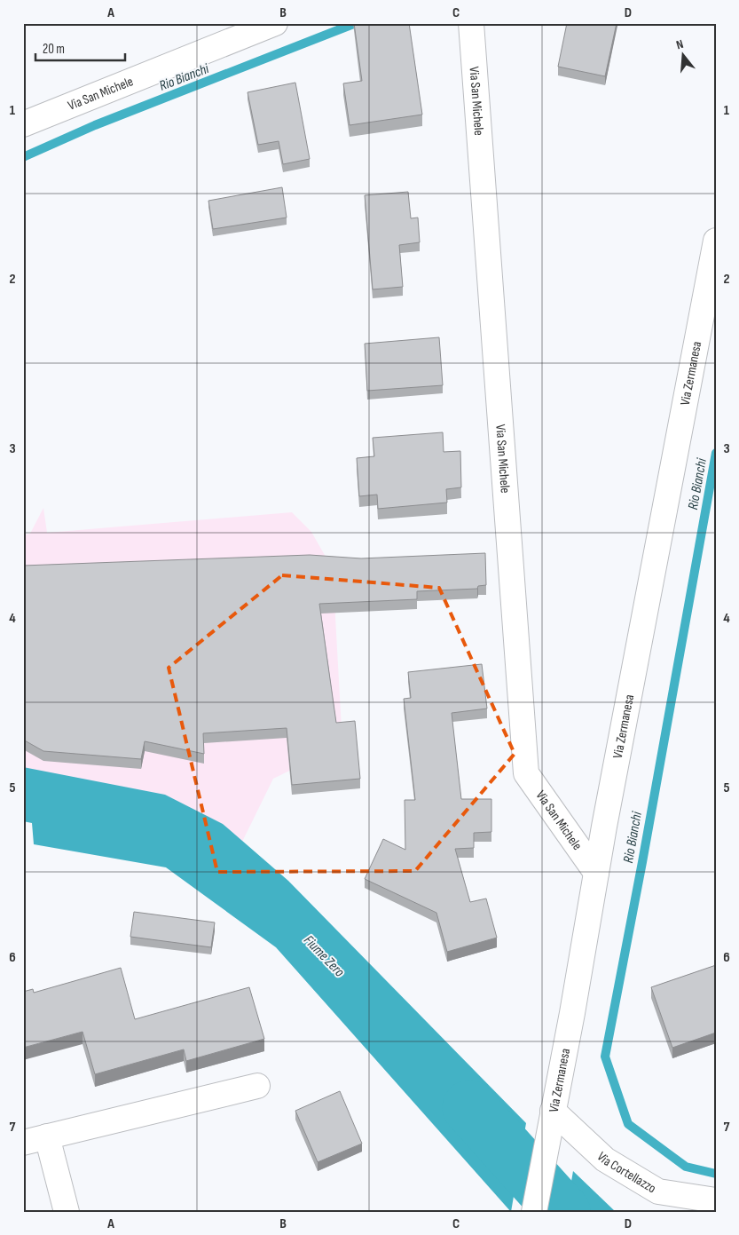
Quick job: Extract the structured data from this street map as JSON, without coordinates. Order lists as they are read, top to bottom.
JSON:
{
  "streets": {
    "street": ["Via San Michele", "Via Zermanesa", "Via Cortellazzo"]
  },
  "crossings": [
    ["Via San Michele", "Via Zermanesa"],
    ["Via Zermanesa", "Via Cortellazzo"]
  ],
  "water": ["Rio Bianchi", "Fiume Zero"],
  "scale_bar": "20 m",
  "north": "top",
  "grid": {
    "columns": [
      "A",
      "B",
      "C",
      "D"
    ],
    "rows": [
      "1",
      "2",
      "3",
      "4",
      "5",
      "6",
      "7"
    ]
  }
}
